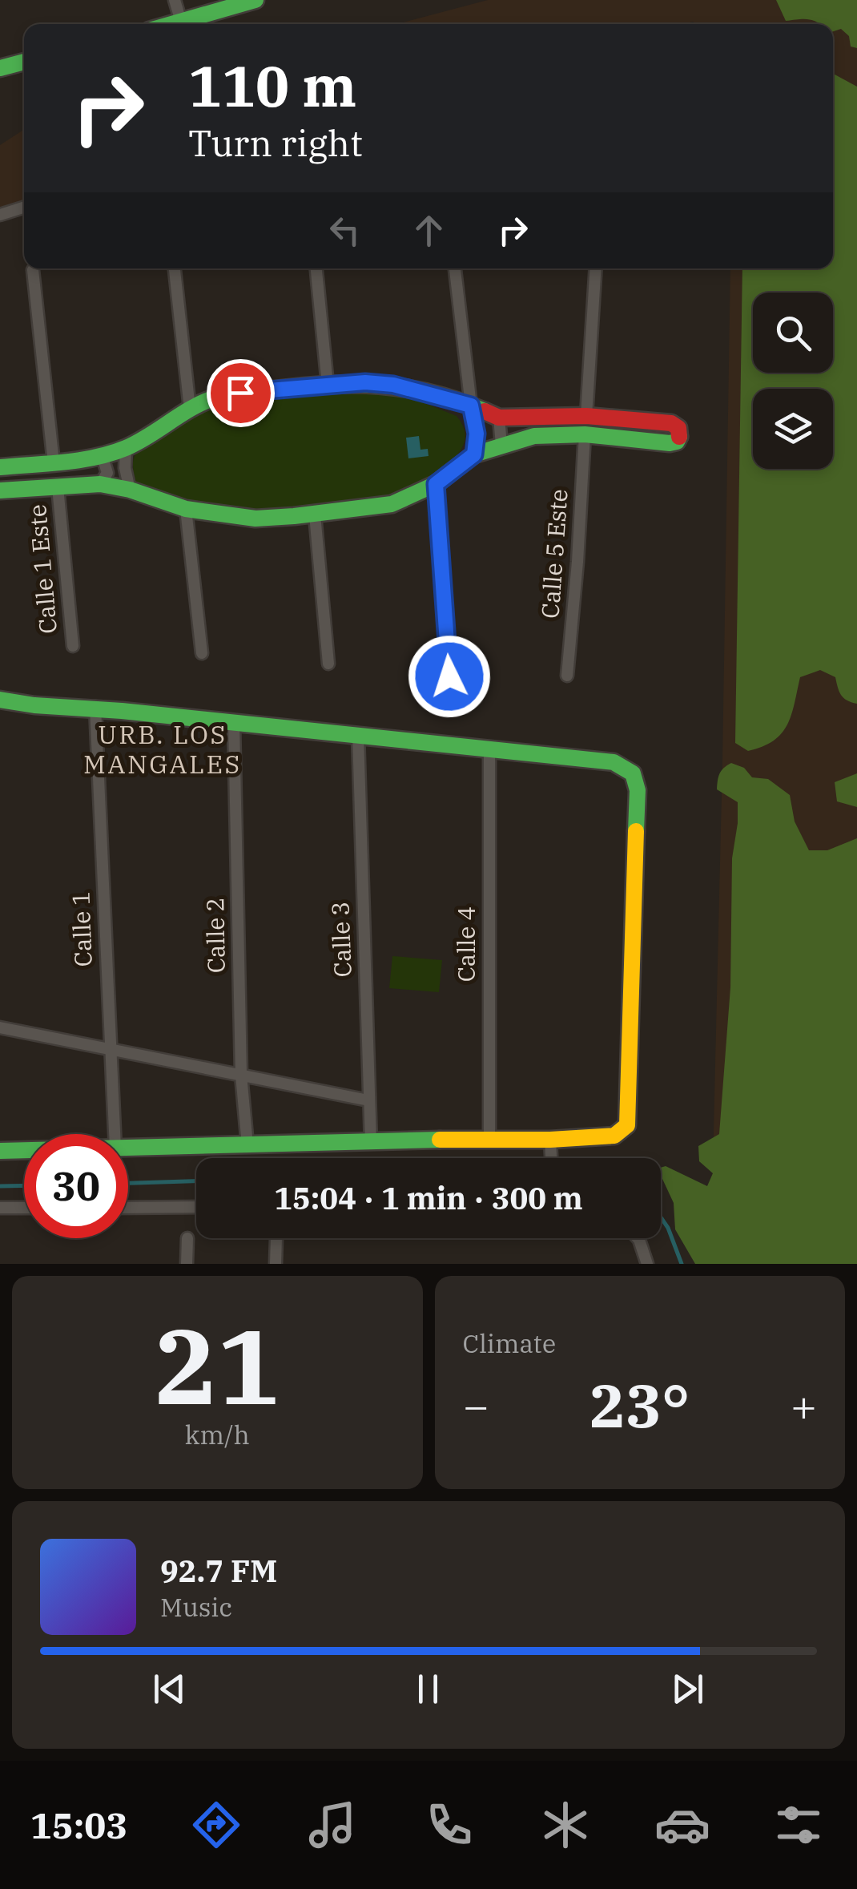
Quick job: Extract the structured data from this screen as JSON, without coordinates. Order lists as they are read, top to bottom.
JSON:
{
  "streets": {
    "street": [
      "Calle 5 Este",
      "Calle 1 Este",
      "Calle 1",
      "Calle 2",
      "Calle 3",
      "Calle 4"
    ]
  },
  "districts": ["URB. LOS MANGALES"],
  "page": {
    "turn": ["110 m", "Turn right"],
    "limit": "30",
    "trip": "15:04 · 1 min · 300 m",
    "tile": [
      ["21", "km/h"],
      "Climate"
    ],
    "heat": ["−", "23°", "+"],
    "song": ["92.7 FM", "Music"],
    "tabs": "15:03"
  }
}
